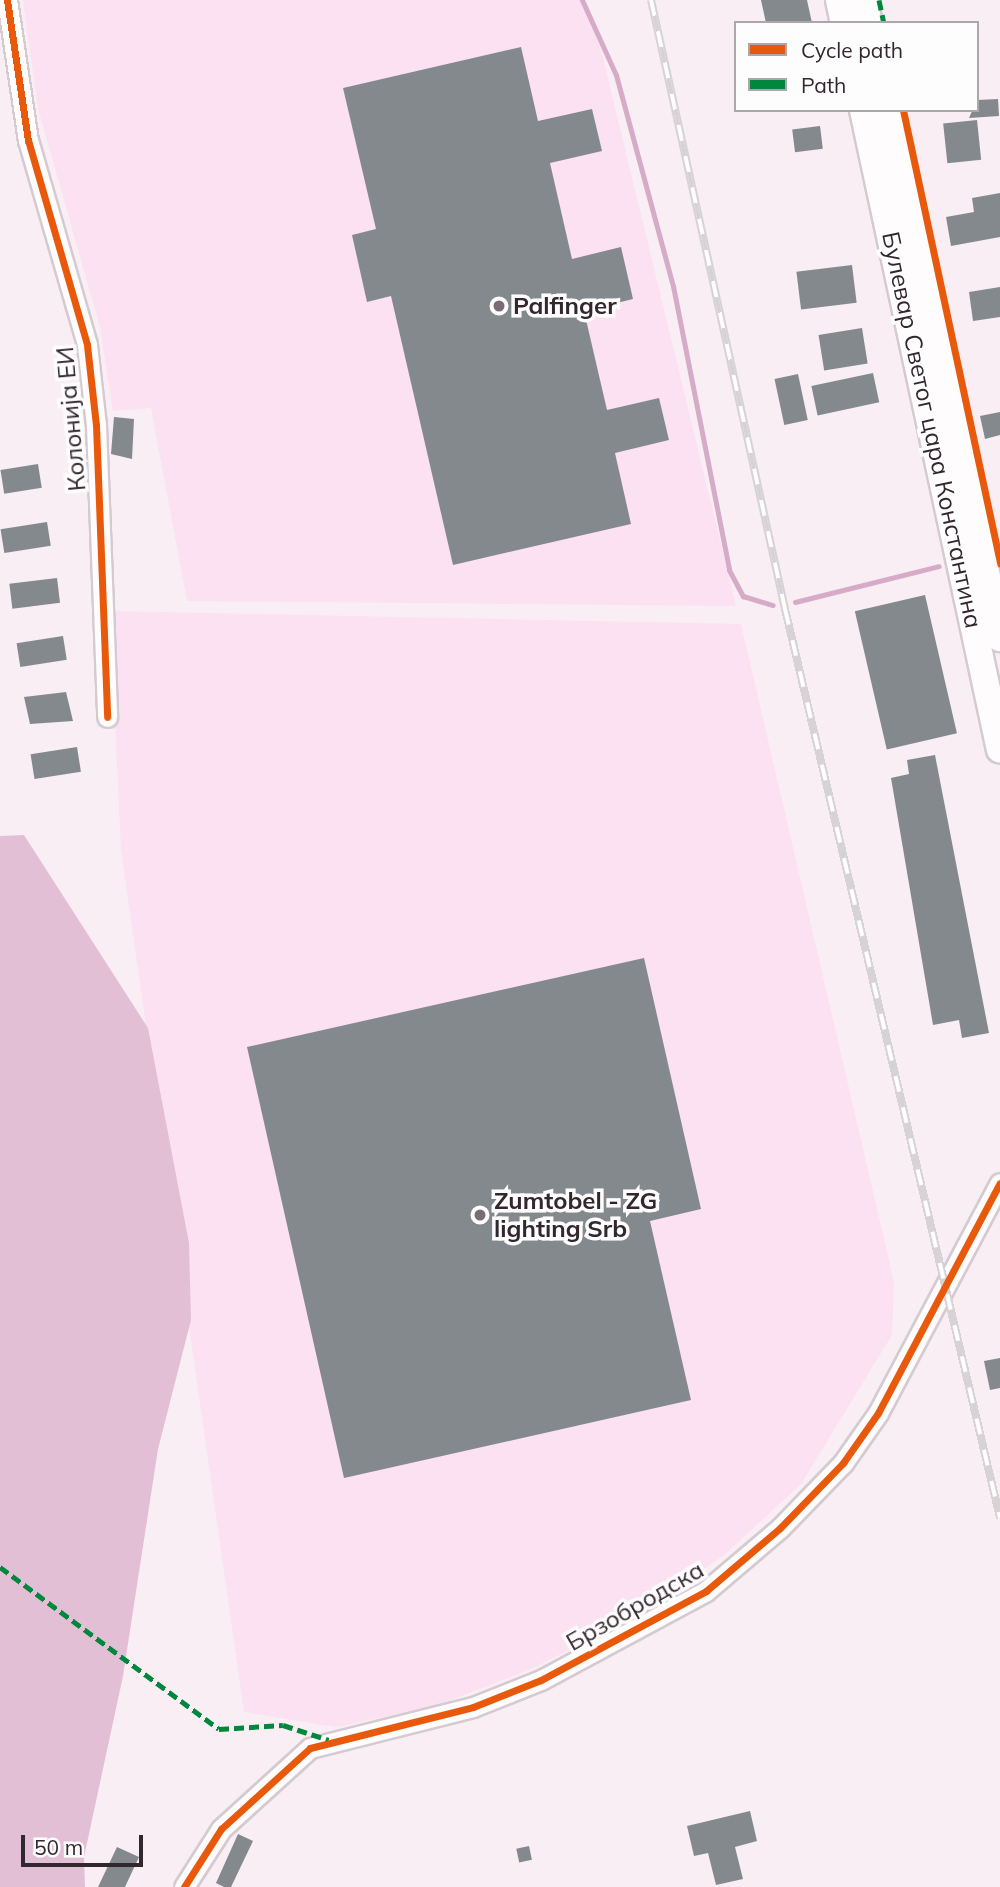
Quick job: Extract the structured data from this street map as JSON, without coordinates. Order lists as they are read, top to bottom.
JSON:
{
  "streets": {
    "main road": ["Булевар Светог цара Константина"],
    "street": ["Колонија ЕИ", "Брзобродска"]
  },
  "places": ["Palfinger", "Zumtobel - ZG lighting Srb"],
  "legend": ["Cycle path", "Path"],
  "scale_bar": "50 m"
}
